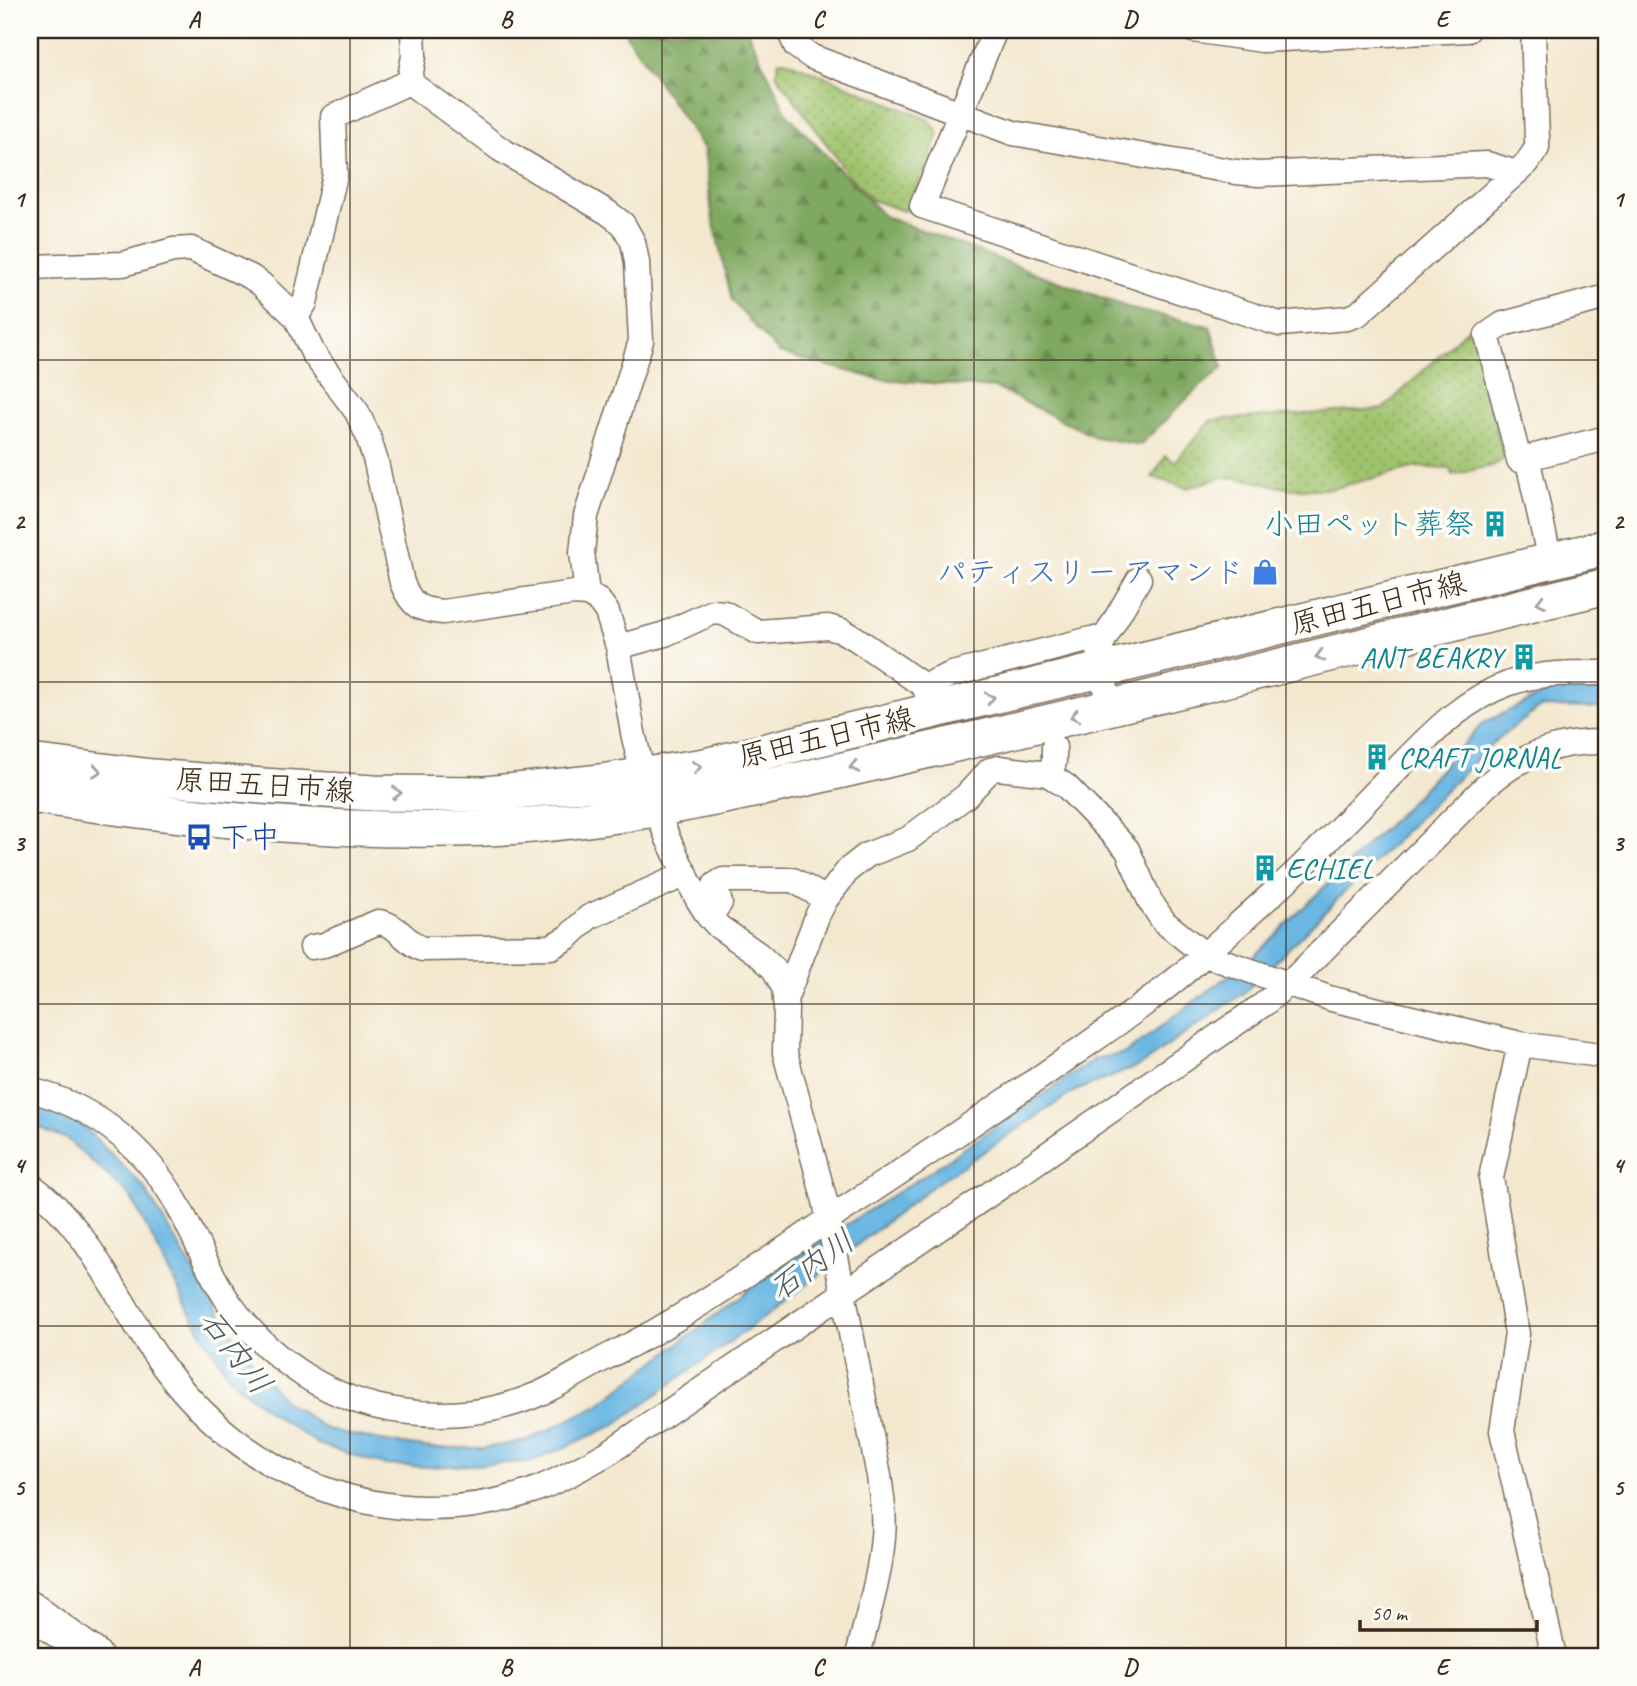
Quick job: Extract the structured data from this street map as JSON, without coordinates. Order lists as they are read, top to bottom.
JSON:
{
  "streets": {
    "main road": ["原田五日市線"]
  },
  "water": ["石内川"],
  "places": {
    "building": [
      "小田ペット葬祭",
      "ANT BEAKRY",
      "CRAFT JORNAL",
      "ECHIEL"
    ],
    "shop": ["パティスリー アマンド"],
    "bus stop": ["下中"]
  },
  "scale_bar": "50 m",
  "grid": {
    "columns": [
      "A",
      "B",
      "C",
      "D",
      "E"
    ],
    "rows": [
      "1",
      "2",
      "3",
      "4",
      "5"
    ]
  }
}
